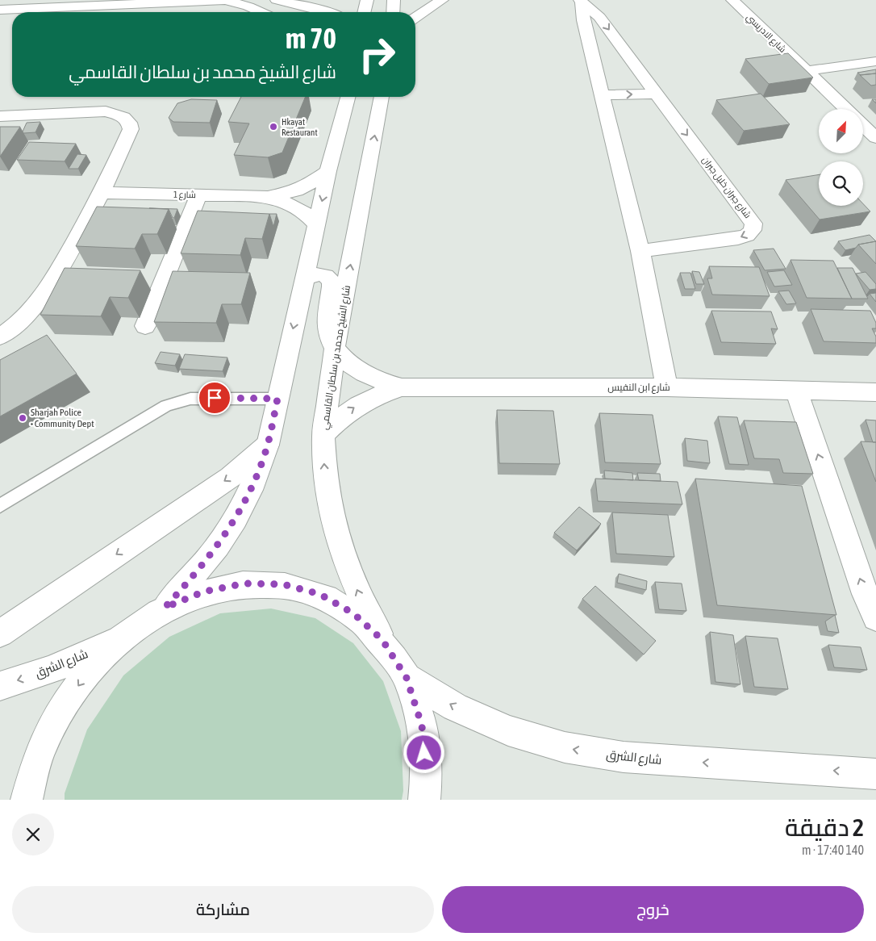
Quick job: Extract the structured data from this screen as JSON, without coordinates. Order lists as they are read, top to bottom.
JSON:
{
  "streets": {
    "street": [
      "شارع الادريسي",
      "شارع جبران خليل جبران",
      "شارع 1",
      "شارع الشيخ محمد بن سلطان القاسمي",
      "شارع ابن النفيس",
      "شارع الشرق"
    ]
  },
  "crossings": [
    ["شارع جبران خليل جبران", "شارع ابن النفيس"],
    ["شارع الشيخ محمد بن سلطان القاسمي", "شارع ابن النفيس"]
  ],
  "one_way": ["شارع الشرق"],
  "places": ["Hkayat Restaurant", "Sharjah Police - Community Dept"],
  "north": "top right",
  "page": {
    "turn": ["70 m", "شارع الشيخ محمد بن سلطان القاسمي"],
    "heading": ["2 دقيقة", "140 m · 17:40"],
    "buttons": ["خروج", "مشاركة"]
  }
}
